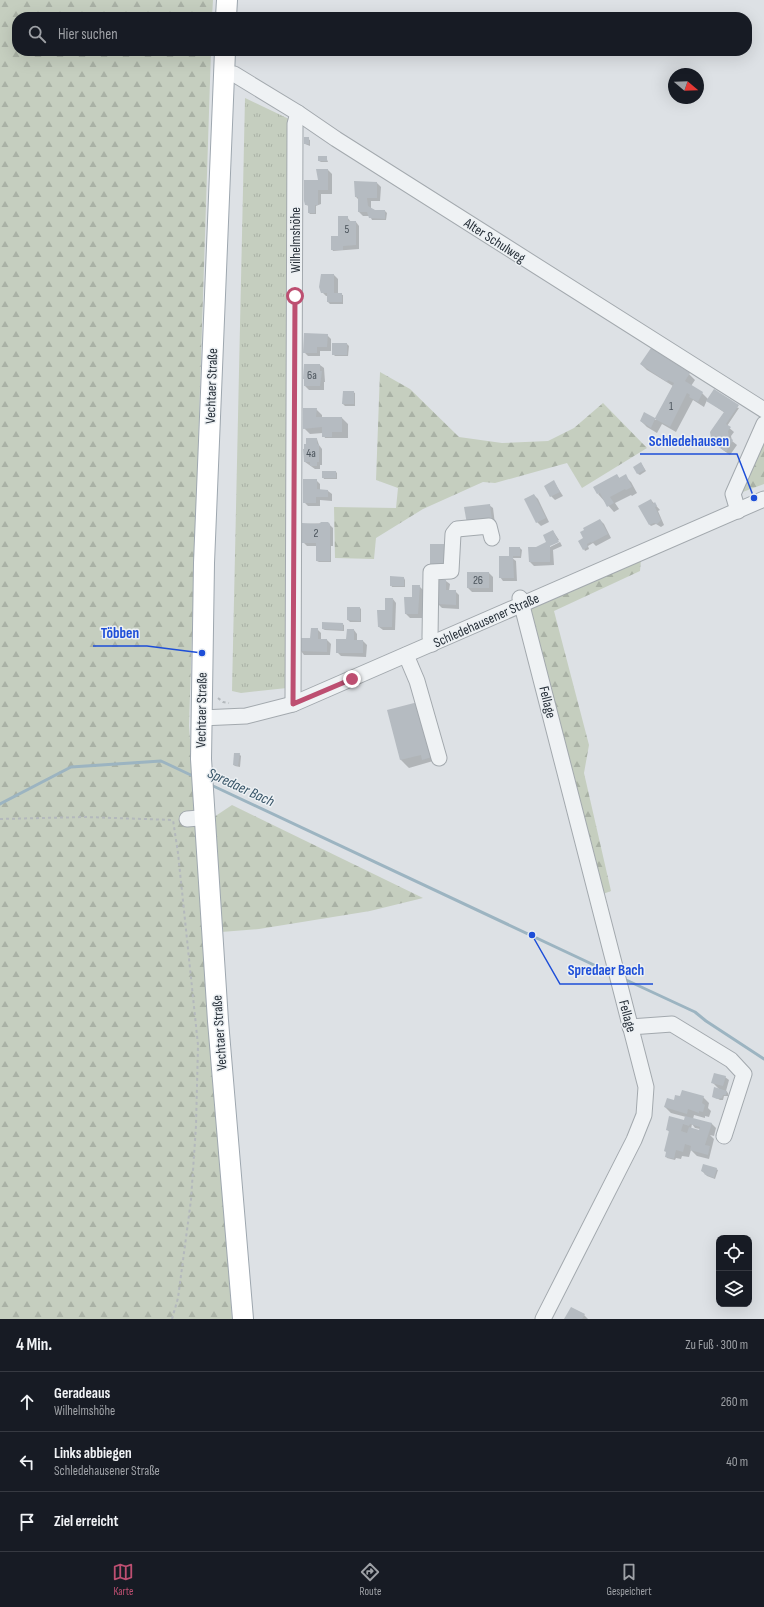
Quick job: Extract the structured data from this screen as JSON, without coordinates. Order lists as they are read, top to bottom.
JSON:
{
  "streets": {
    "main road": ["Vechtaer Straße"],
    "street": [
      "Wilhelmshöhe",
      "Alter Schulweg",
      "Schledehausener Straße",
      "Fellage"
    ]
  },
  "crossings": [
    ["Wilhelmshöhe", "Alter Schulweg"],
    ["Wilhelmshöhe", "Schledehausener Straße"],
    ["Alter Schulweg", "Vechtaer Straße"],
    ["Vechtaer Straße", "Schledehausener Straße"],
    ["Schledehausener Straße", "Fellage"]
  ],
  "water": ["Spredaer Bach"],
  "places": ["Schledehausen", "Többen", "Spredaer Bach"],
  "house_numbers": [
    "5",
    "6a",
    "1",
    "4a",
    "2",
    "26"
  ],
  "north": "right",
  "page": {
    "search": "Hier suchen",
    "heading": ["4 Min.", "Zu Fuß · 300 m"],
    "list": [
      ["Geradeaus", "Wilhelmshöhe", "260 m"],
      ["Links abbiegen", "Schledehausener Straße", "40 m"],
      "Ziel erreicht"
    ],
    "nav": ["Karte", "Route", "Gespeichert"]
  }
}
